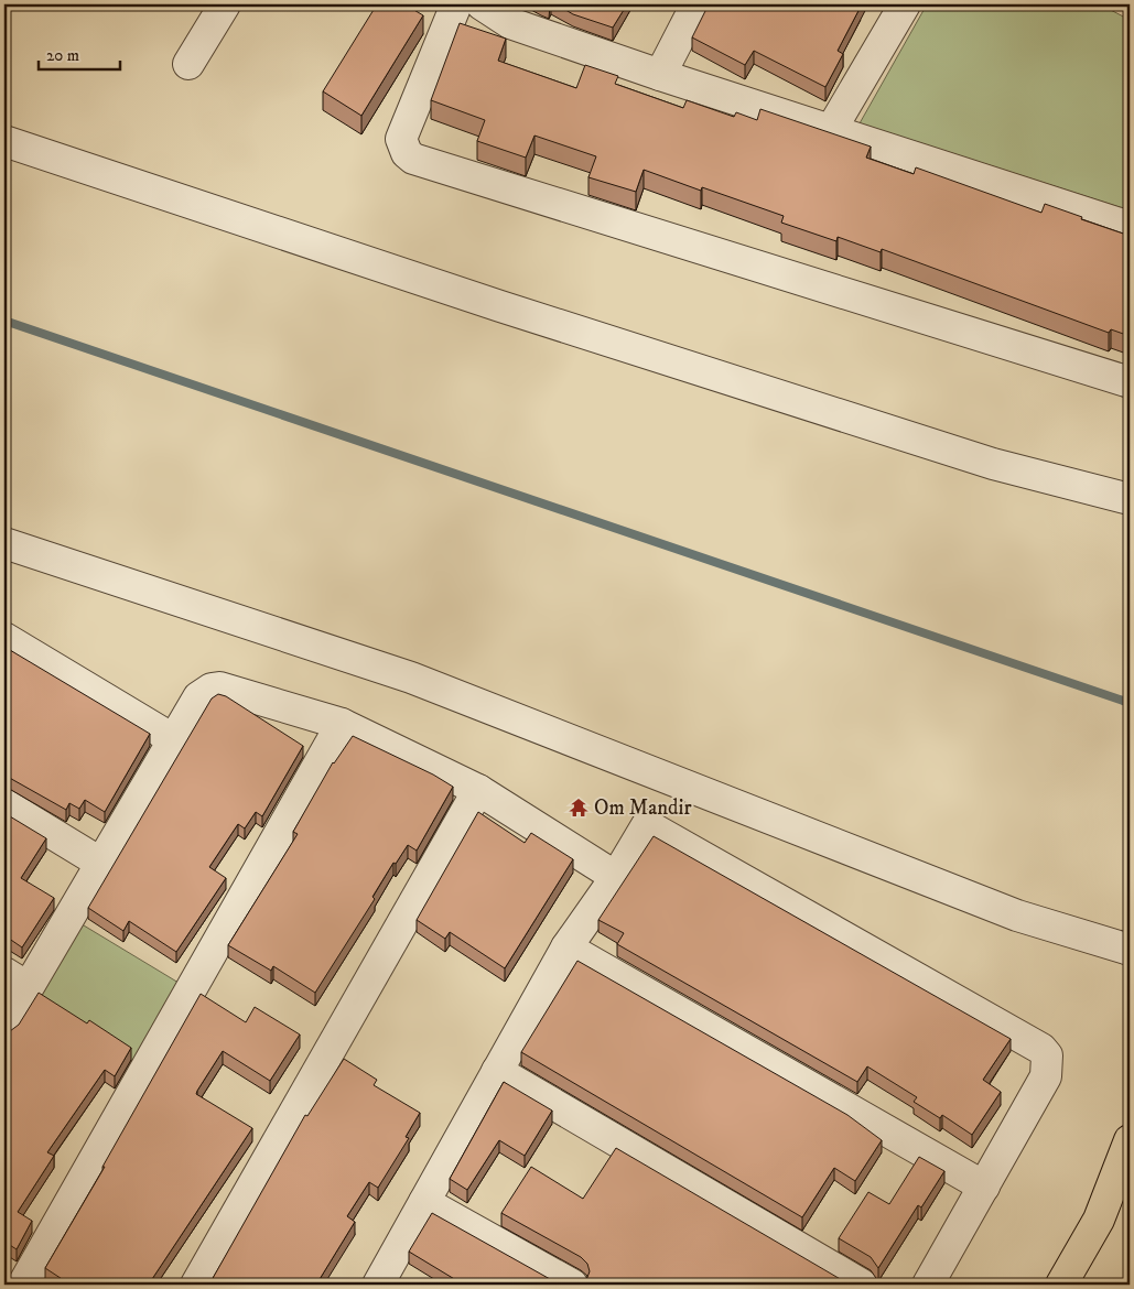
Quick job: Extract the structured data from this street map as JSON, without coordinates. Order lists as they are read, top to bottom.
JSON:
{
  "places": {
    "temple": ["Om Mandir"]
  },
  "scale_bar": "20 m"
}
